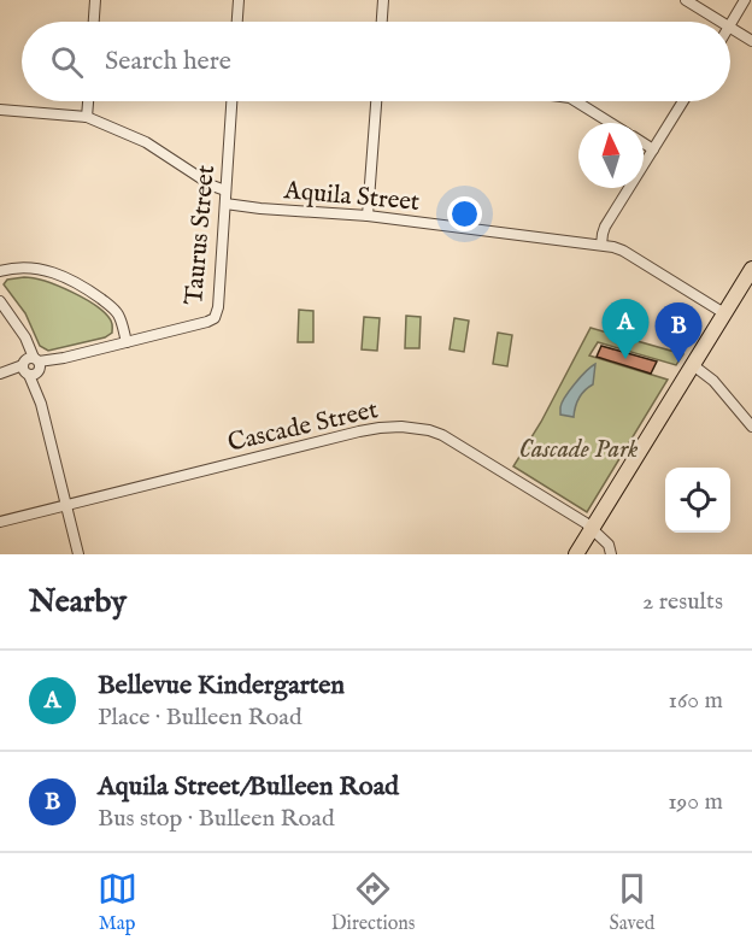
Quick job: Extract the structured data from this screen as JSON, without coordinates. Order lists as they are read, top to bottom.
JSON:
{
  "streets": {
    "street": ["Aquila Street", "Taurus Street", "Cascade Street"]
  },
  "crossings": [
    ["Aquila Street", "Taurus Street"]
  ],
  "parks": ["Cascade Park"],
  "north": "top",
  "page": {
    "search": "Search here",
    "pins": ["A", "B"],
    "heading": ["Nearby", "2 results"],
    "list": [
      {
        "mark": "A",
        "name": "Bellevue Kindergarten",
        "note": "Place · Bulleen Road",
        "value": "160 m"
      },
      {
        "mark": "B",
        "name": "Aquila Street/Bulleen Road",
        "note": "Bus stop · Bulleen Road",
        "value": "190 m"
      }
    ],
    "nav": ["Map", "Directions", "Saved"]
  }
}
